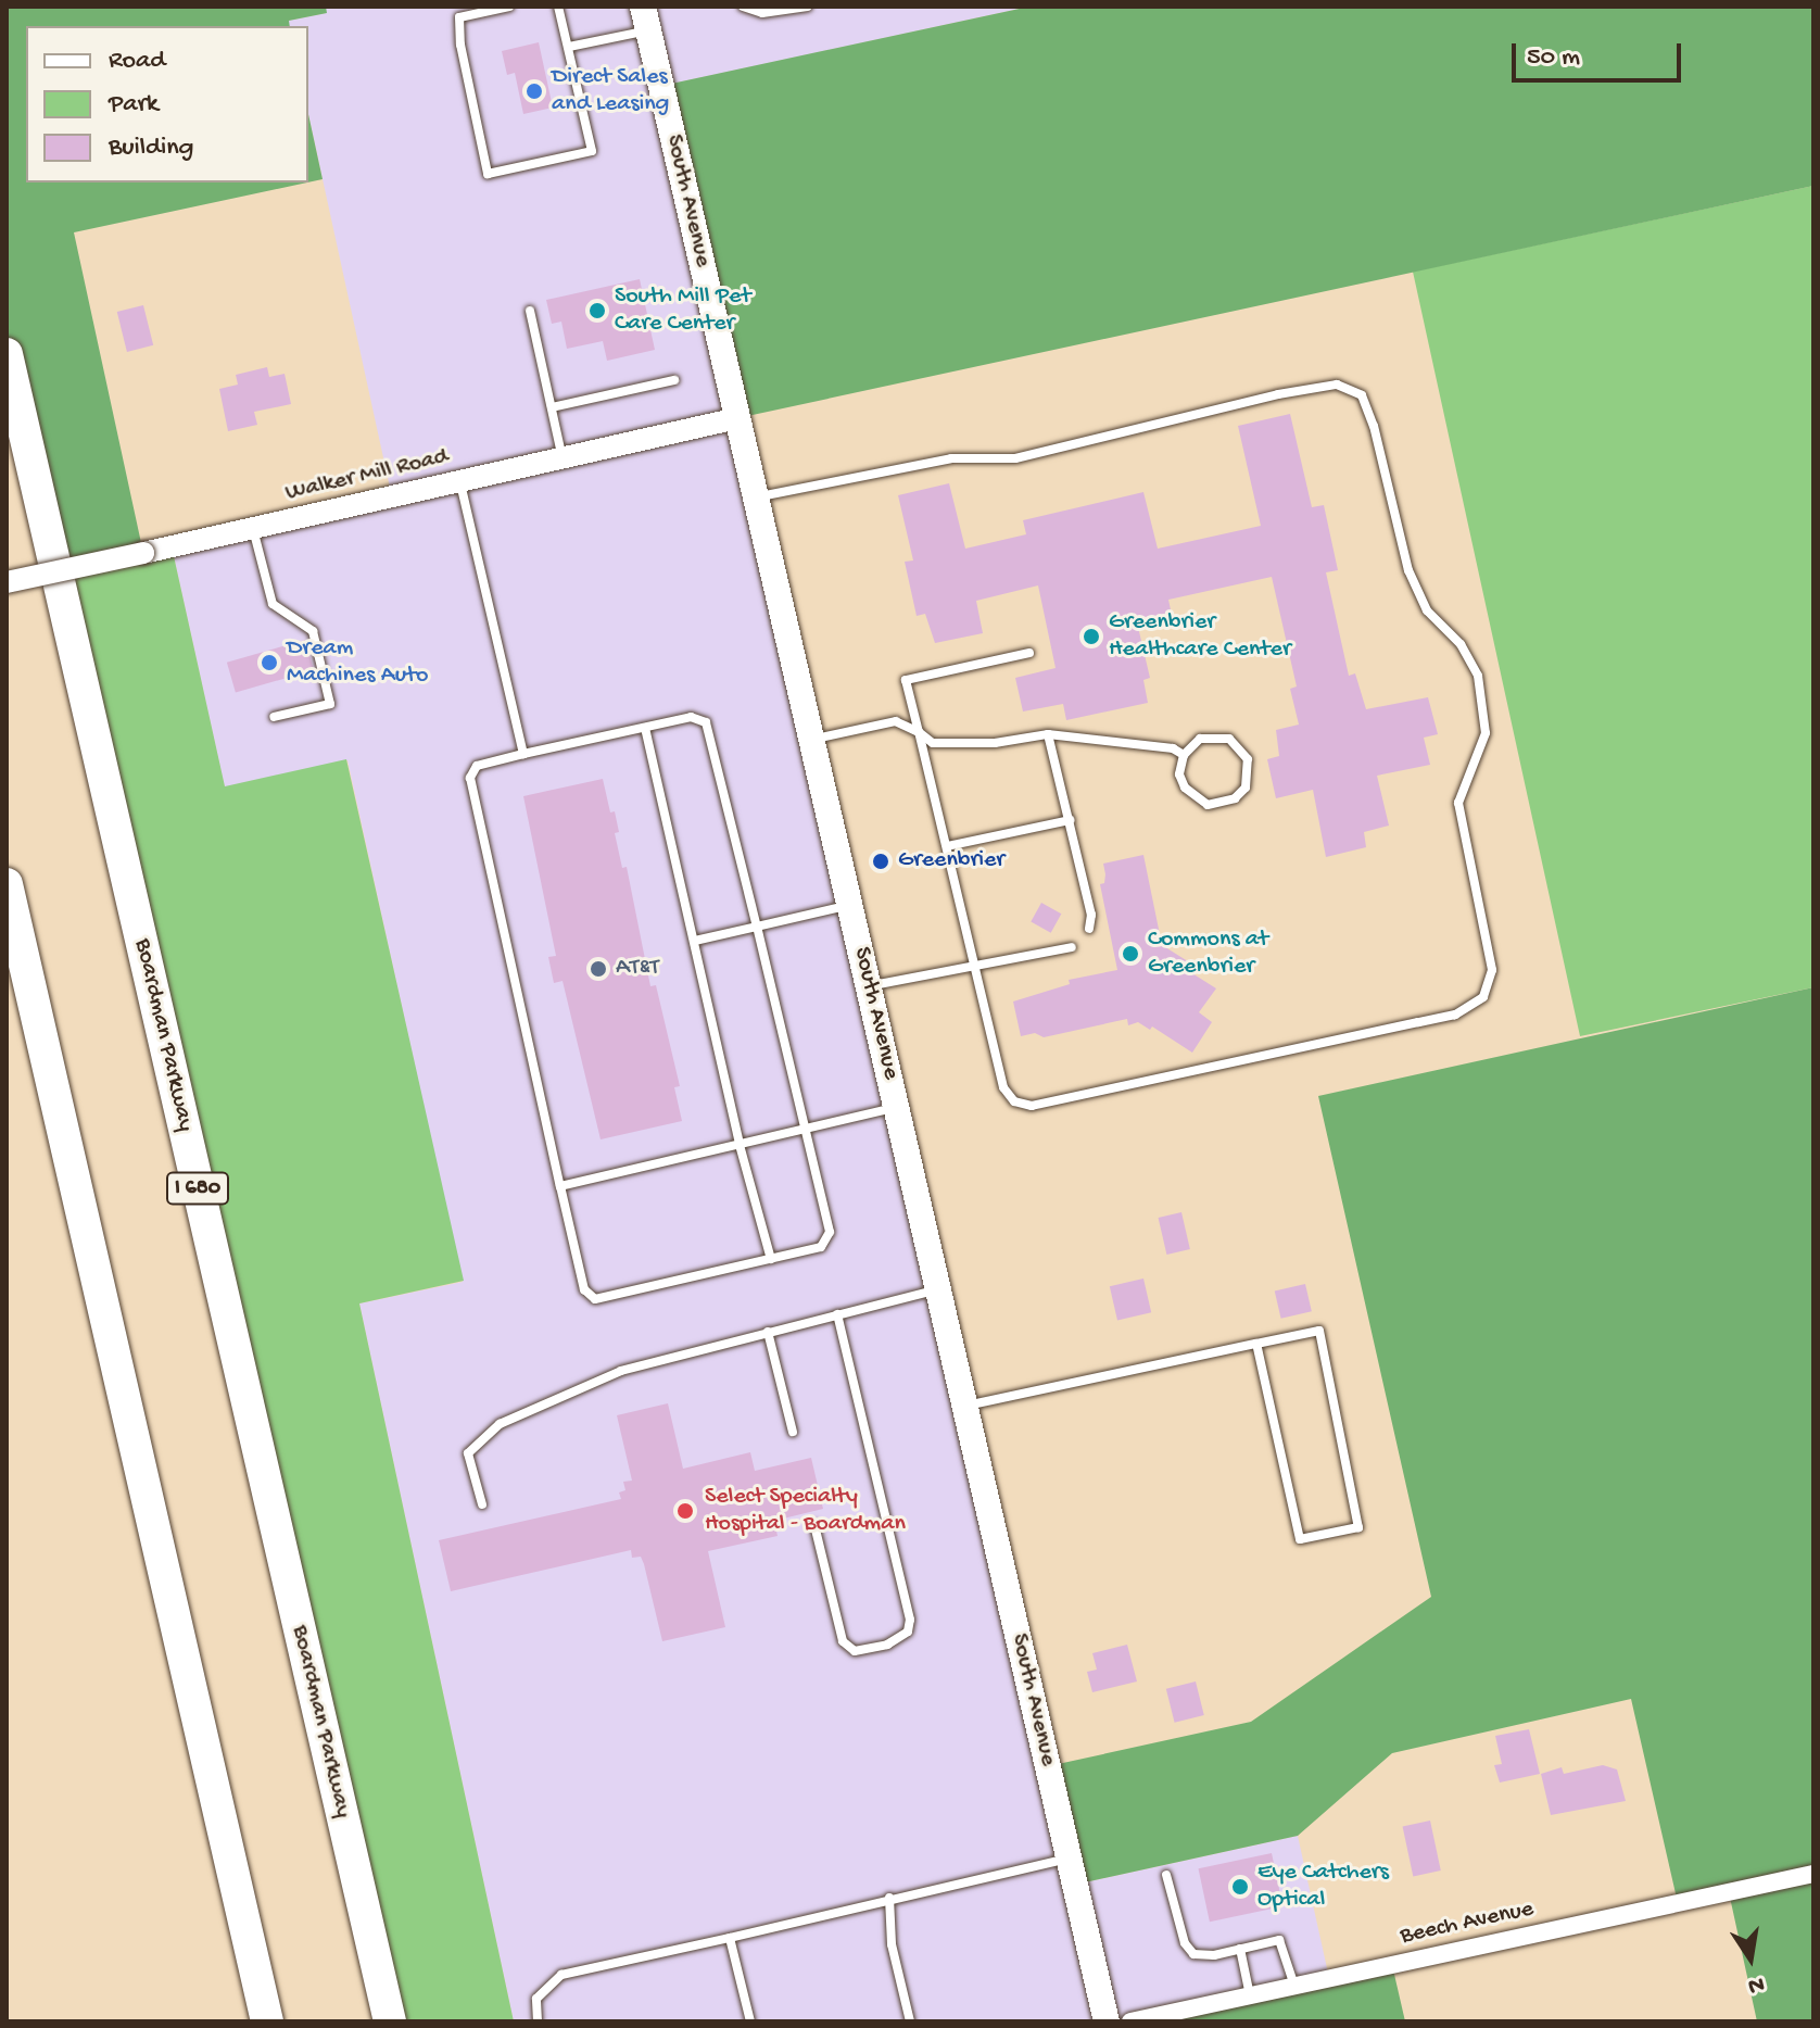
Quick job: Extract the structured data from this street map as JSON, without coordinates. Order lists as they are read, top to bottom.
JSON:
{
  "streets": {
    "highway": ["Boardman Parkway", "I 680"],
    "main road": ["South Avenue"],
    "street": ["Walker Mill Road", "Beech Avenue"]
  },
  "crossings": [
    ["South Avenue", "Walker Mill Road"]
  ],
  "places": [
    "Direct Sales and Leasing",
    "South Mill Pet Care Center",
    "Greenbrier Healthcare Center",
    "Dream Machines Auto",
    "Greenbrier",
    "Commons at Greenbrier",
    "AT&T",
    "Select Specialty Hospital - Boardman",
    "Eye Catchers Optical"
  ],
  "legend": ["Road", "Park", "Building"],
  "scale_bar": "50 m",
  "north": "bottom"
}
